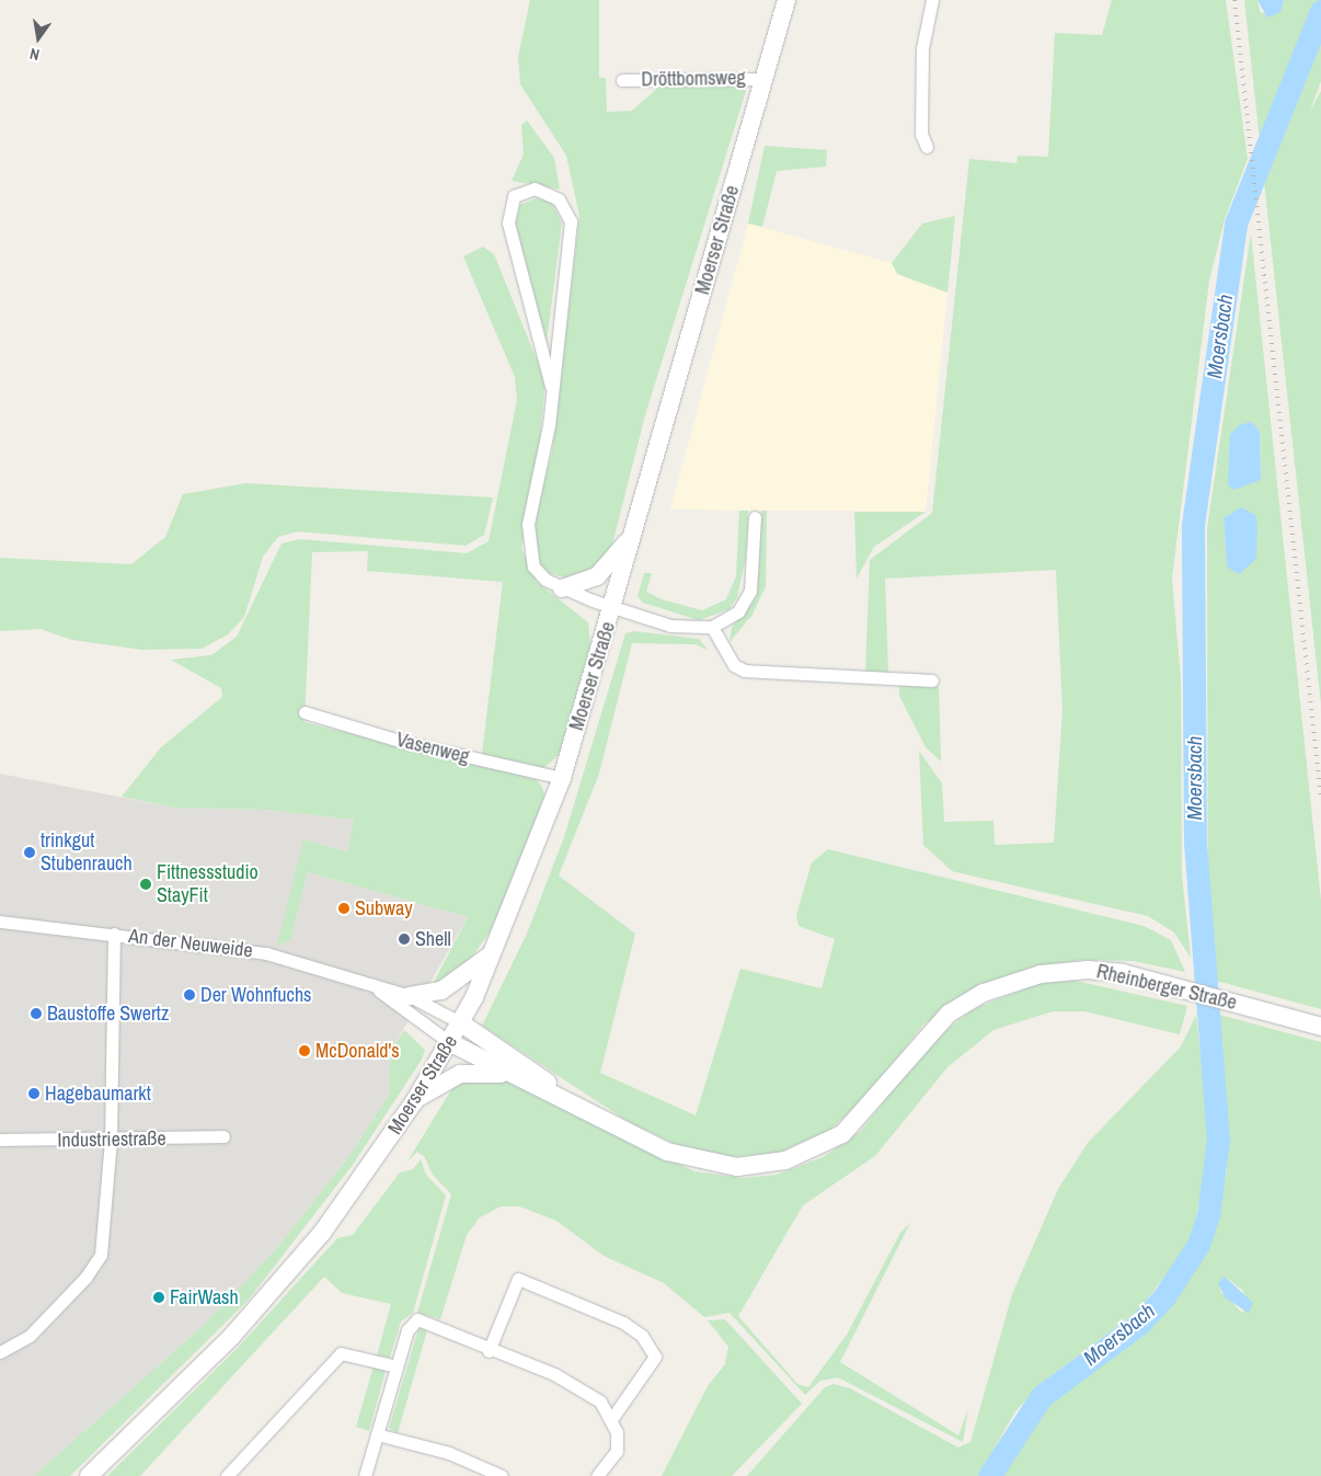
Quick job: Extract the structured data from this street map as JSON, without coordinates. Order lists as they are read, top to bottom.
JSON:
{
  "streets": {
    "main road": ["Moerser Straße", "Rheinberger Straße"],
    "street": [
      "Dröttbomsweg",
      "Vasenweg",
      "An der Neuweide",
      "Industriestraße"
    ]
  },
  "crossings": [
    ["Dröttbomsweg", "Moerser Straße"],
    ["Moerser Straße", "Vasenweg"],
    ["Moerser Straße", "An der Neuweide"],
    ["Moerser Straße", "Rheinberger Straße"],
    ["An der Neuweide", "Rheinberger Straße"]
  ],
  "water": ["Moersbach"],
  "places": [
    "trinkgut Stubenrauch",
    "Fittnessstudio StayFit",
    "Subway",
    "Shell",
    "Der Wohnfuchs",
    "Baustoffe Swertz",
    "McDonald's",
    "Hagebaumarkt",
    "FairWash"
  ],
  "north": "bottom"
}
